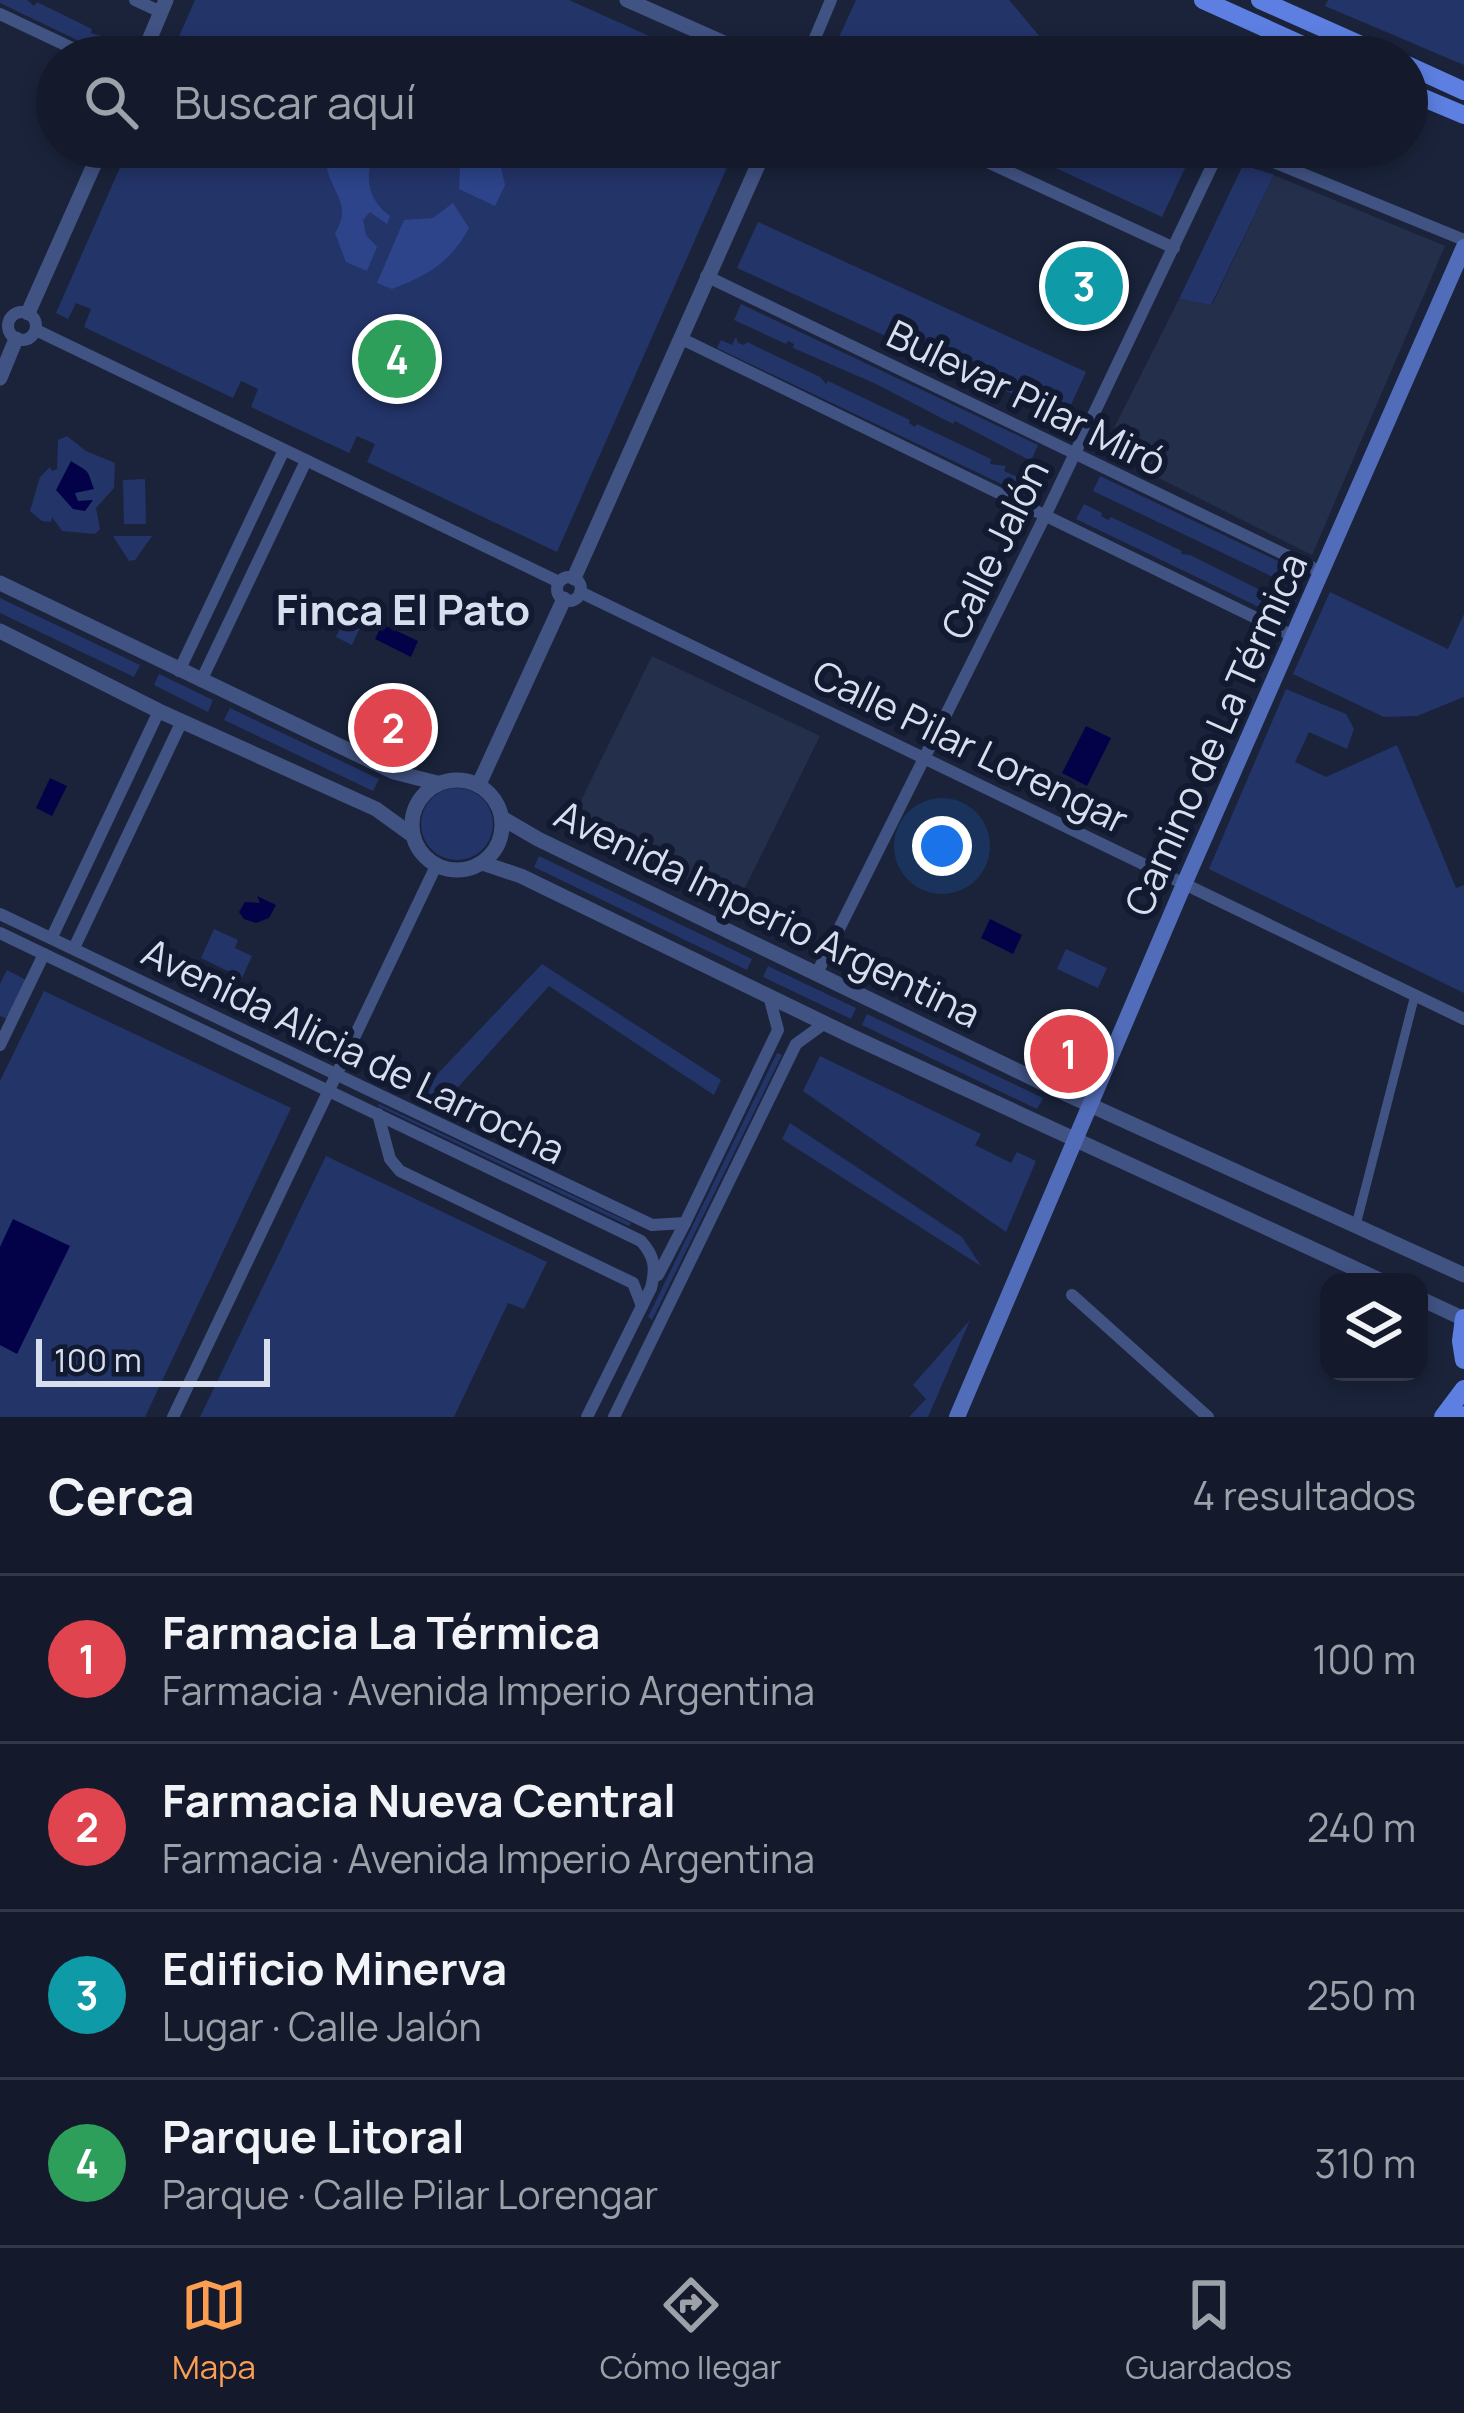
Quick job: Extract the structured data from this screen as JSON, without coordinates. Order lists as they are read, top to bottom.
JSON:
{
  "streets": {
    "main road": ["Camino de La Térmica"],
    "street": [
      "Bulevar Pilar Miró",
      "Calle Jalón",
      "Calle Pilar Lorengar",
      "Avenida Imperio Argentina",
      "Avenida Alicia de Larrocha"
    ]
  },
  "crossings": [
    ["Bulevar Pilar Miró", "Calle Jalón"],
    ["Bulevar Pilar Miró", "Camino de La Térmica"],
    ["Calle Jalón", "Calle Pilar Lorengar"],
    ["Calle Jalón", "Avenida Imperio Argentina"],
    ["Camino de La Térmica", "Calle Pilar Lorengar"],
    ["Camino de La Térmica", "Avenida Imperio Argentina"]
  ],
  "districts": ["Finca El Pato"],
  "scale_bar": "100 m",
  "page": {
    "search": "Buscar aquí",
    "pins": [
      "3",
      "4",
      "2",
      "1"
    ],
    "scale": "100 m",
    "heading": ["Cerca", "4 resultados"],
    "list": [
      {
        "mark": "1",
        "name": "Farmacia La Térmica",
        "note": "Farmacia · Avenida Imperio Argentina",
        "value": "100 m"
      },
      {
        "mark": "2",
        "name": "Farmacia Nueva Central",
        "note": "Farmacia · Avenida Imperio Argentina",
        "value": "240 m"
      },
      {
        "mark": "3",
        "name": "Edificio Minerva",
        "note": "Lugar · Calle Jalón",
        "value": "250 m"
      },
      {
        "mark": "4",
        "name": "Parque Litoral",
        "note": "Parque · Calle Pilar Lorengar",
        "value": "310 m"
      }
    ],
    "nav": ["Mapa", "Cómo llegar", "Guardados"]
  }
}
